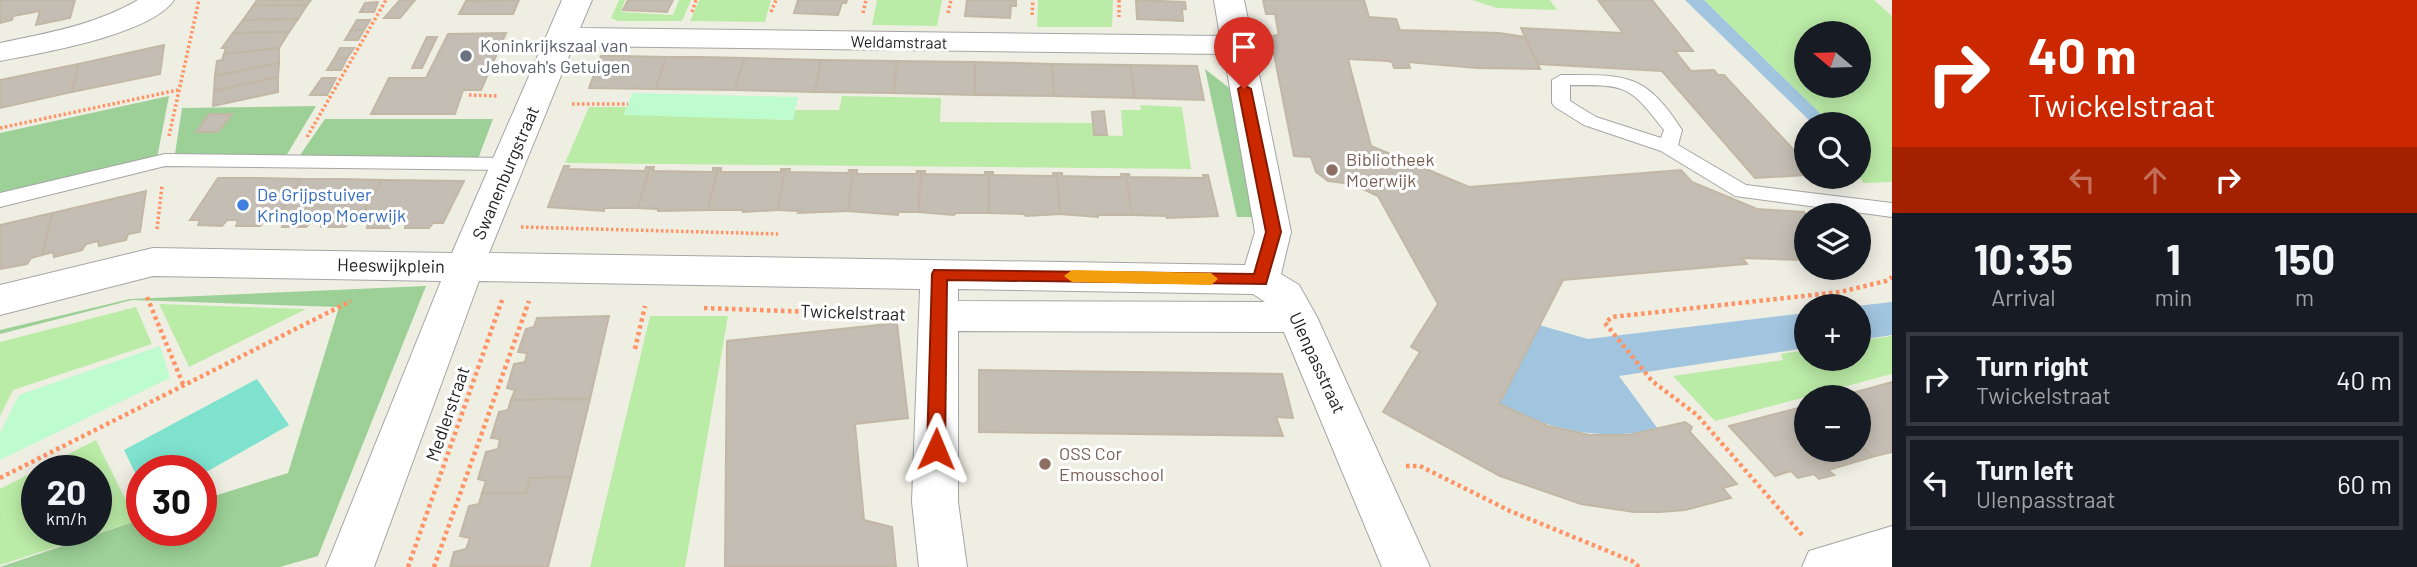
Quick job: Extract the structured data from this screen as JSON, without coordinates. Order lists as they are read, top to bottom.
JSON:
{
  "streets": {
    "street": [
      "Weldamstraat",
      "Swanenburgstraat",
      "Heeswijkplein",
      "Ulenpasstraat"
    ],
    "path": ["Twickelstraat", "Medlerstraat"]
  },
  "crossings": [
    ["Weldamstraat", "Swanenburgstraat"],
    ["Swanenburgstraat", "Heeswijkplein"]
  ],
  "places": [
    "Koninkrijkszaal van Jehovah's Getuigen",
    "Bibliotheek Moerwijk",
    "De Grijpstuiver Kringloop Moerwijk",
    "OSS Cor Emousschool"
  ],
  "north": "left",
  "page": {
    "turn": ["40 m", "Twickelstraat"],
    "map_buttons": ["+", "−"],
    "eta": [
      "10:35",
      "Arrival",
      "1",
      "min",
      "150",
      "m"
    ],
    "list": [
      {
        "name": "Turn right",
        "note": "Twickelstraat",
        "value": "40 m"
      },
      {
        "name": "Turn left",
        "note": "Ulenpasstraat",
        "value": "60 m"
      }
    ],
    "speed": "20 km/h",
    "limit": "30"
  }
}
